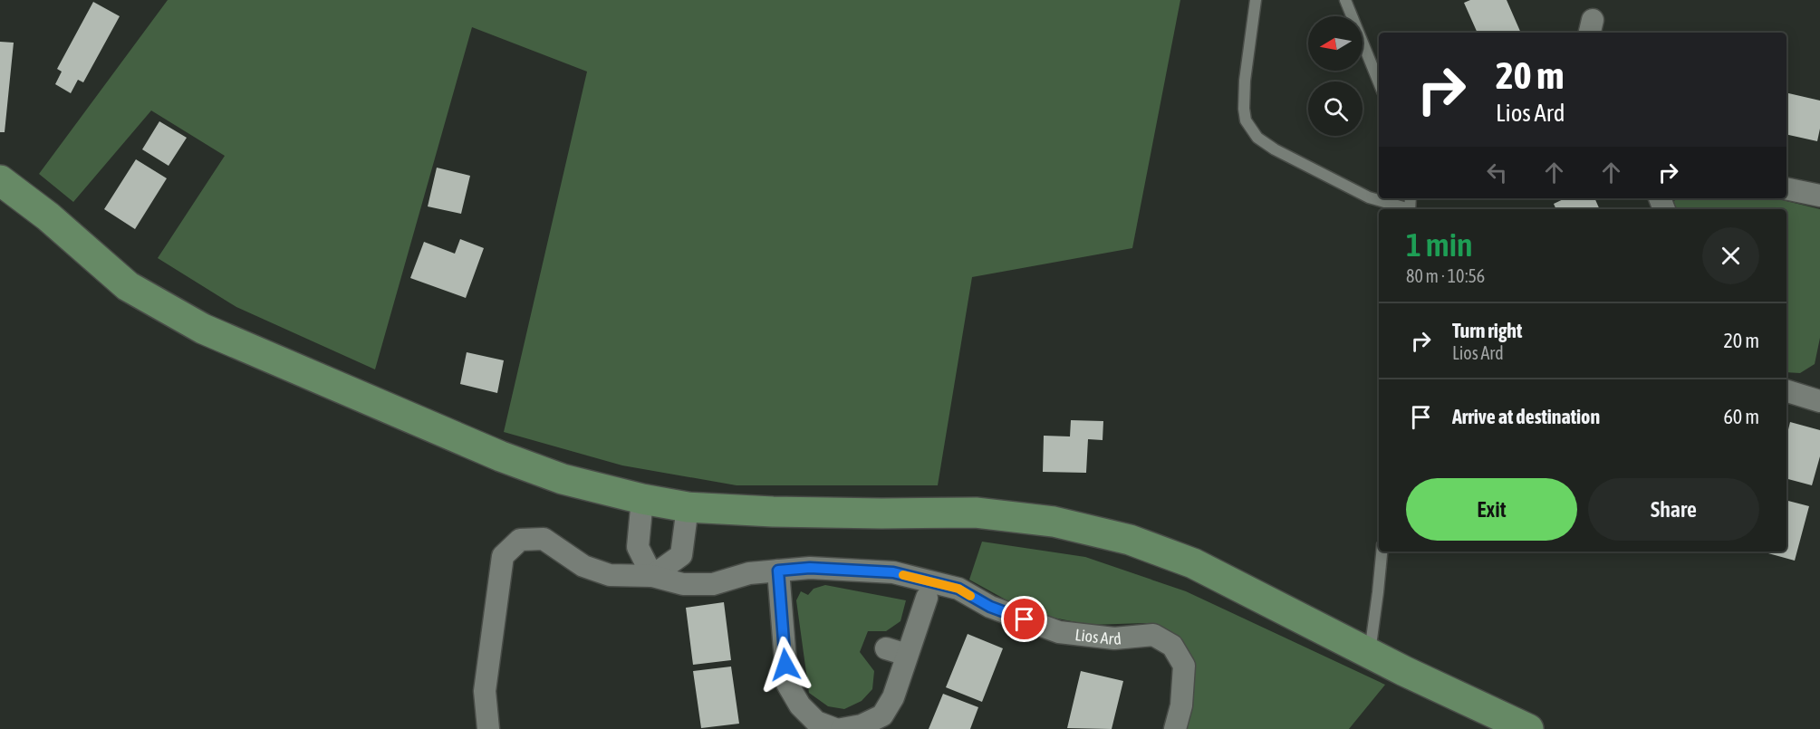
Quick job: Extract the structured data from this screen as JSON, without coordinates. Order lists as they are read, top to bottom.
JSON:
{
  "streets": {
    "street": ["Lios Ard"]
  },
  "north": "left",
  "page": {
    "turn": ["20 m", "Lios Ard"],
    "heading": ["1 min", "80 m · 10:56"],
    "list": [
      {
        "name": "Turn right",
        "note": "Lios Ard",
        "value": "20 m"
      },
      {
        "name": "Arrive at destination",
        "value": "60 m"
      }
    ],
    "buttons": ["Exit", "Share"]
  }
}
